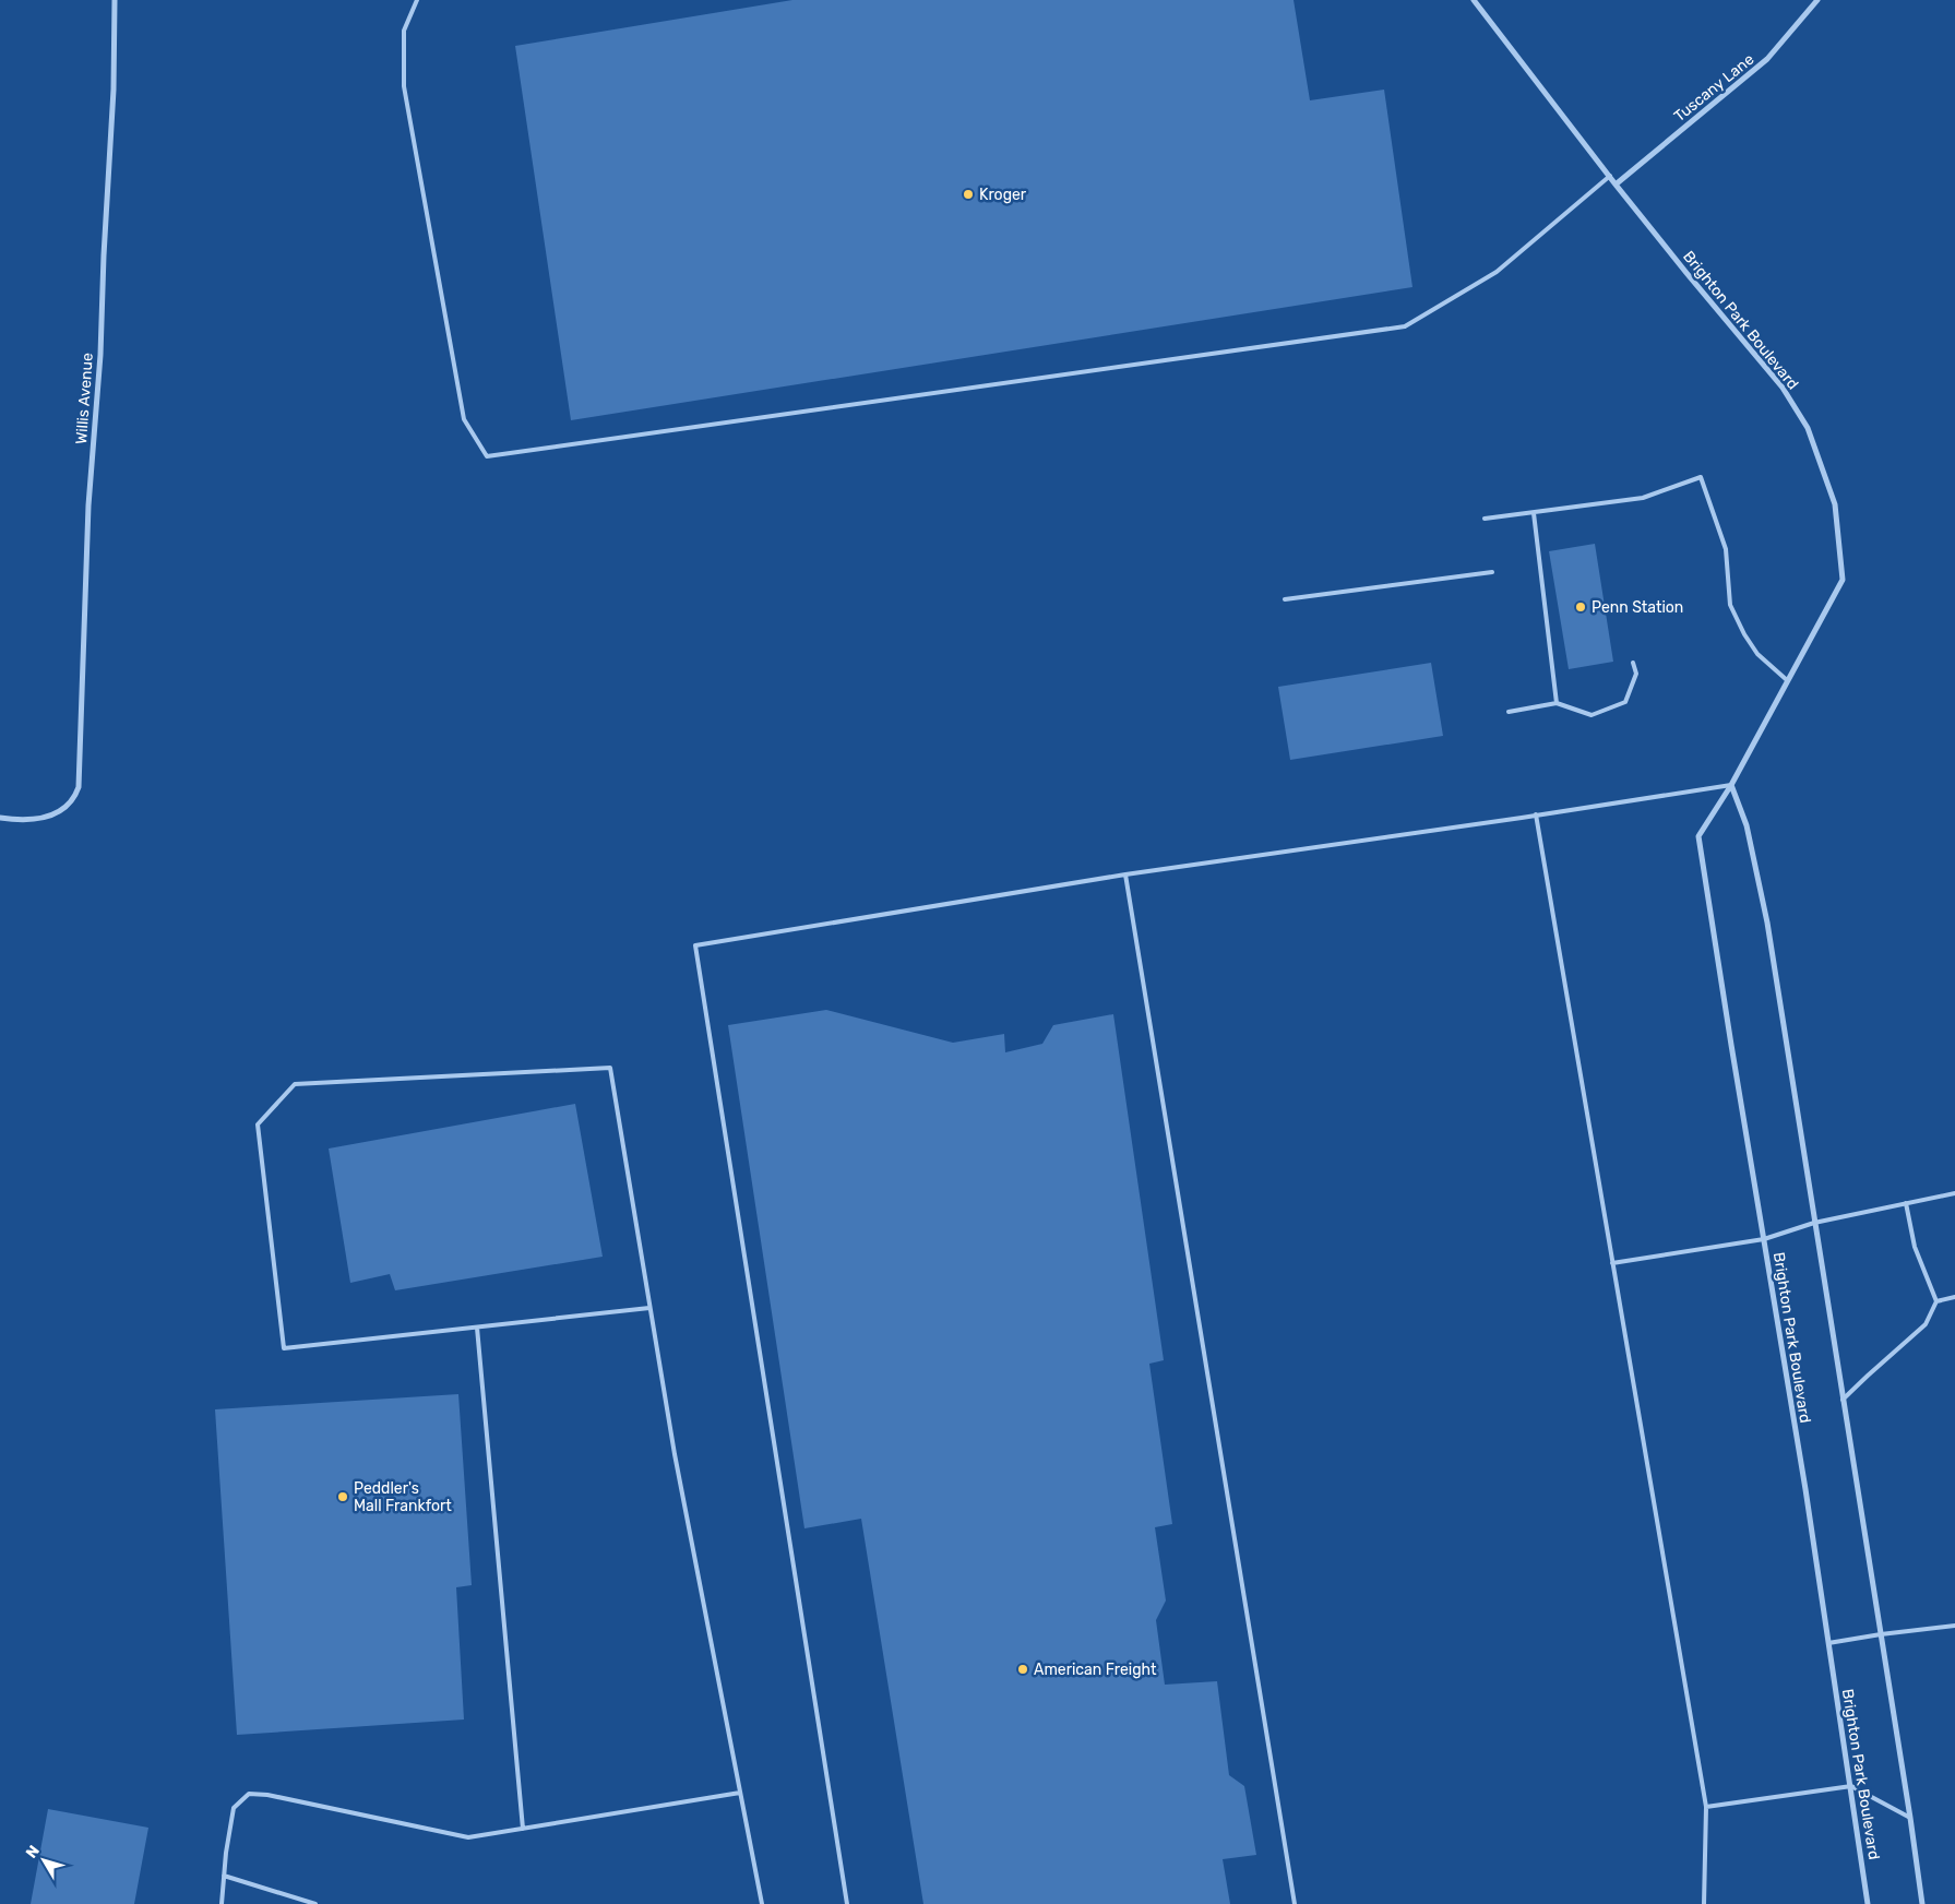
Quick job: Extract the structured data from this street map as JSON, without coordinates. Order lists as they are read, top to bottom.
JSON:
{
  "streets": {
    "street": ["Tuscany Lane", "Brighton Park Boulevard", "Willis Avenue"]
  },
  "crossings": [
    ["Tuscany Lane", "Brighton Park Boulevard"]
  ],
  "places": [
    "Kroger",
    "Penn Station",
    "Peddler's Mall Frankfort",
    "American Freight"
  ],
  "north": "top left"
}
